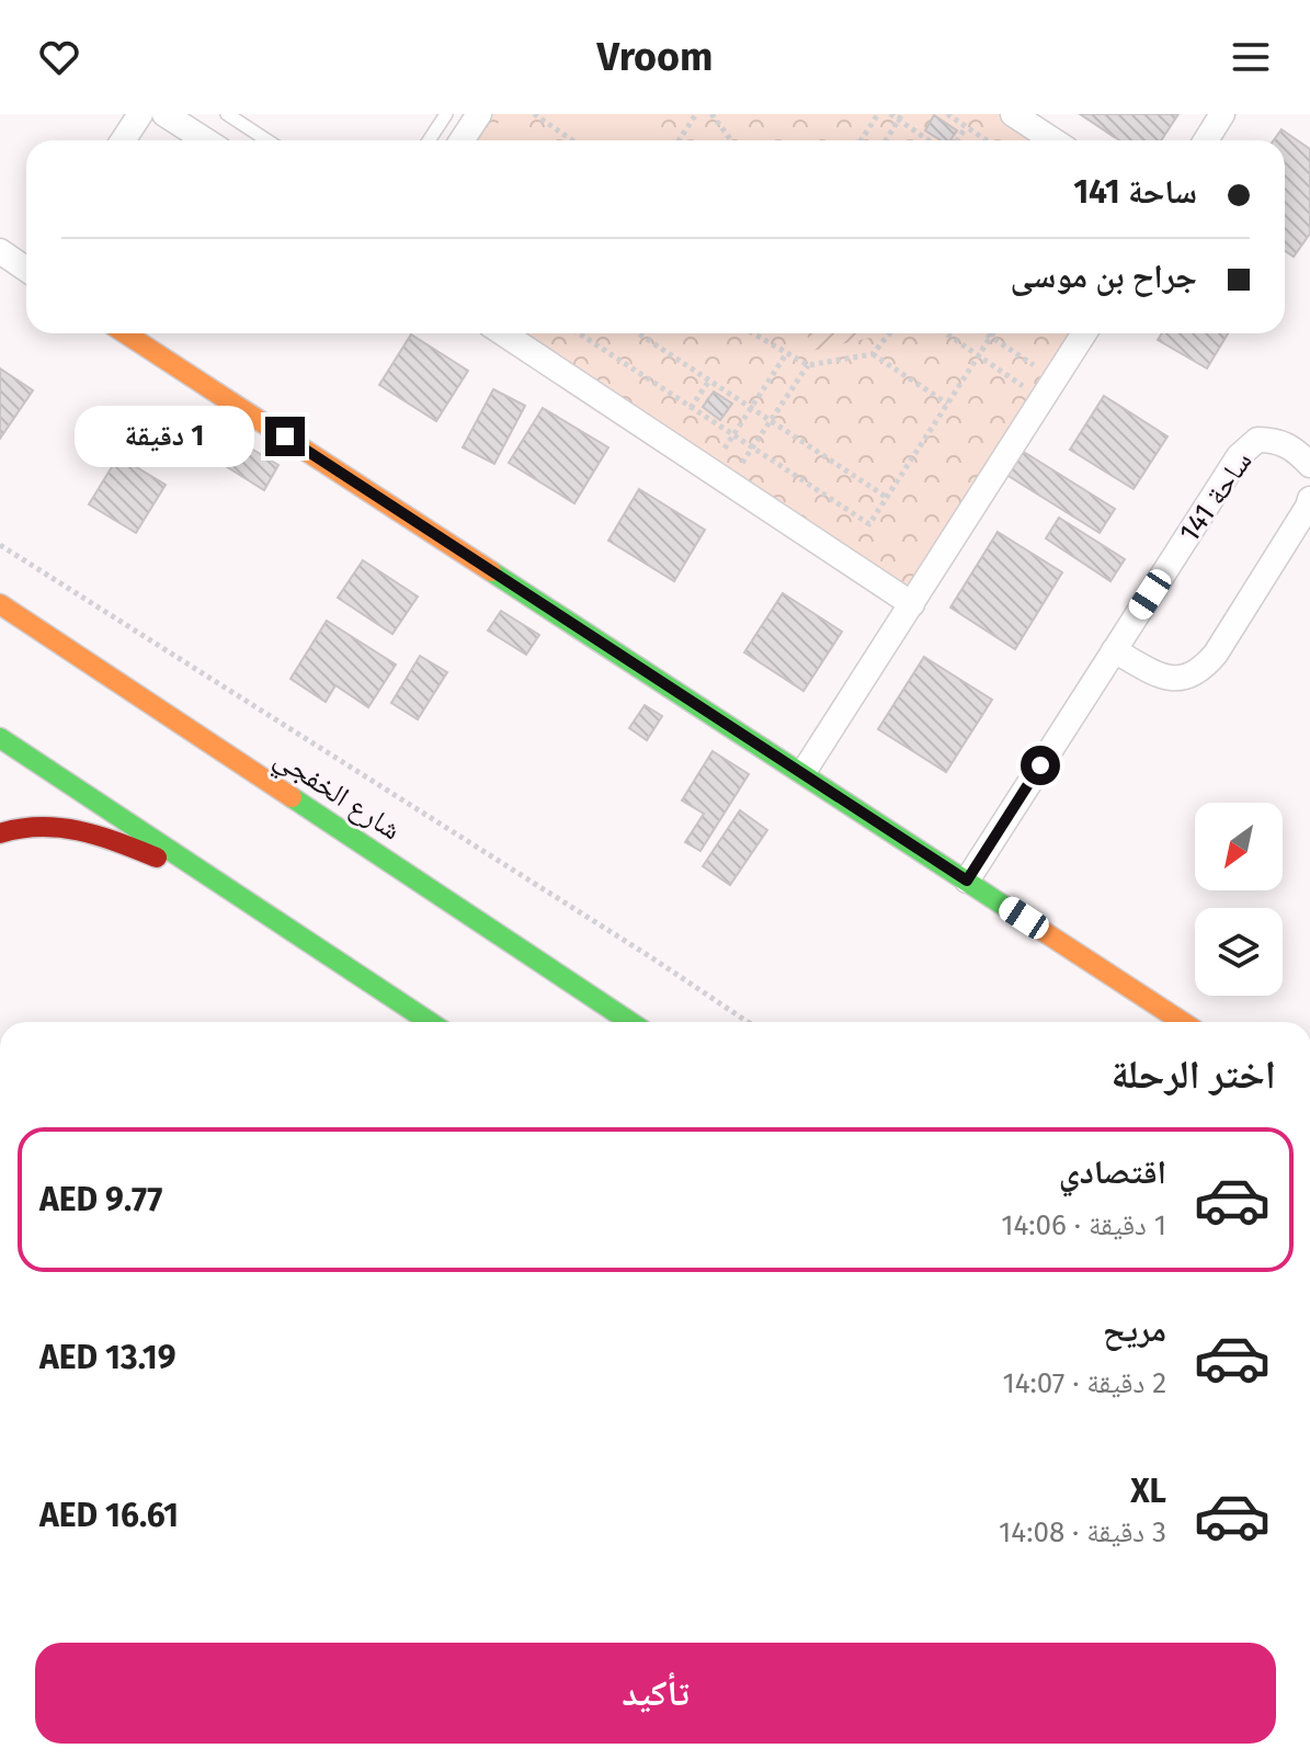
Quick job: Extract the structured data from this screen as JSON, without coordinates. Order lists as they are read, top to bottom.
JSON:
{
  "streets": {
    "main road": ["شارع الخفجي"],
    "street": ["ساحة 141"]
  },
  "north": "bottom left",
  "page": {
    "header": "Vroom",
    "banner": ["ساحة 141", "جراح بن موسى"],
    "bubble": "1 دقيقة",
    "heading": "اختر الرحلة",
    "list": [
      {
        "name": "اقتصادي",
        "note": "1 دقيقة · 14:06",
        "value": "AED 9.77"
      },
      {
        "name": "مريح",
        "note": "2 دقيقة · 14:07",
        "value": "AED 13.19"
      },
      {
        "name": "XL",
        "note": "3 دقيقة · 14:08",
        "value": "AED 16.61"
      }
    ],
    "buttons": "تأكيد"
  }
}
